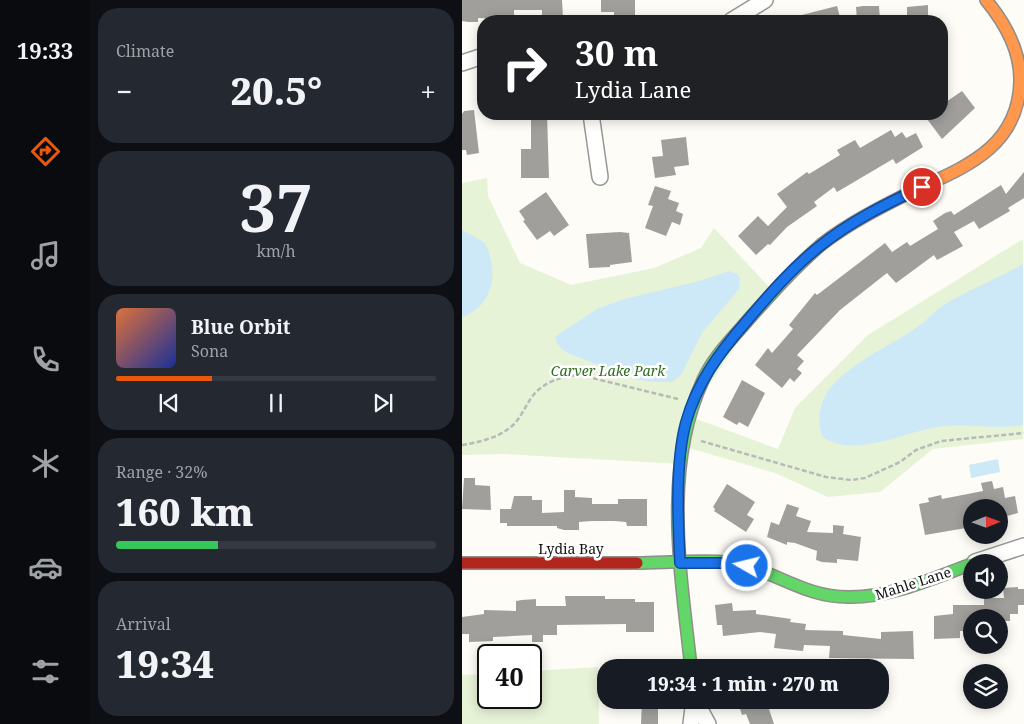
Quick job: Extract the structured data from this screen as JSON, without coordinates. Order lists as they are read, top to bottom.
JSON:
{
  "streets": {
    "street": ["Lydia Bay", "Mahle Lane"]
  },
  "crossings": [
    ["Lydia Bay", "Mahle Lane"]
  ],
  "parks": ["Carver Lake Park"],
  "north": "right",
  "page": {
    "tabs": "19:33",
    "tile": [
      "Climate",
      ["37", "km/h"],
      ["Range · 32%", "160 km"],
      ["Arrival", "19:34"]
    ],
    "turn": ["30 m", "Lydia Lane"],
    "heat": ["−", "20.5°", "+"],
    "song": ["Blue Orbit", "Sona"],
    "limit": "40",
    "trip": "19:34 · 1 min · 270 m"
  }
}
